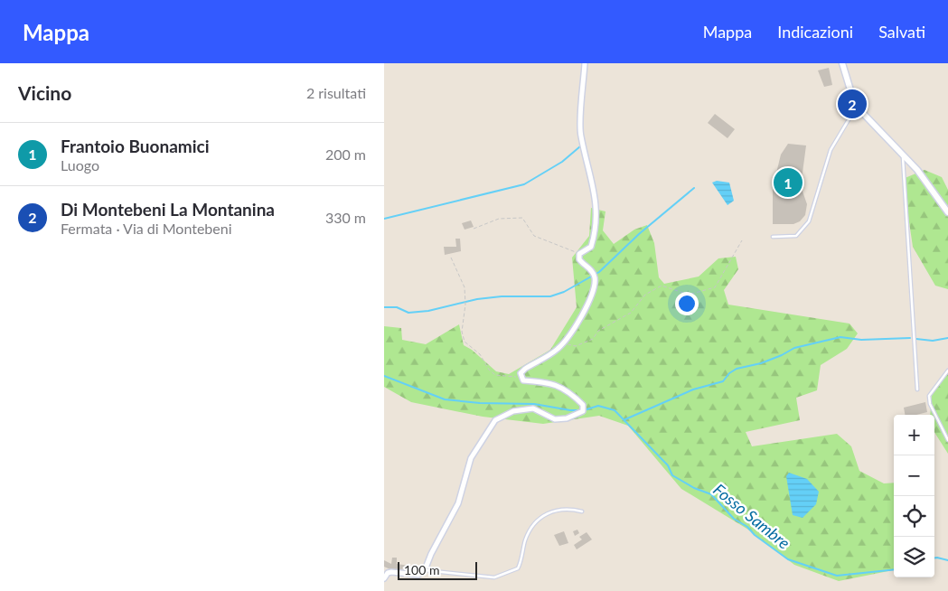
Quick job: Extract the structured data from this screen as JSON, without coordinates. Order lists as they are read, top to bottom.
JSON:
{
  "water": ["Fosso Sambre"],
  "scale_bar": "100 m",
  "page": {
    "header": "Mappa",
    "nav": ["Mappa", "Indicazioni", "Salvati"],
    "heading": ["Vicino", "2 risultati"],
    "pins": ["2", "1"],
    "list": [
      {
        "mark": "1",
        "name": "Frantoio Buonamici",
        "note": "Luogo",
        "value": "200 m"
      },
      {
        "mark": "2",
        "name": "Di Montebeni La Montanina",
        "note": "Fermata · Via di Montebeni",
        "value": "330 m"
      }
    ],
    "map_buttons": ["+", "−"],
    "scale": "100 m"
  }
}
